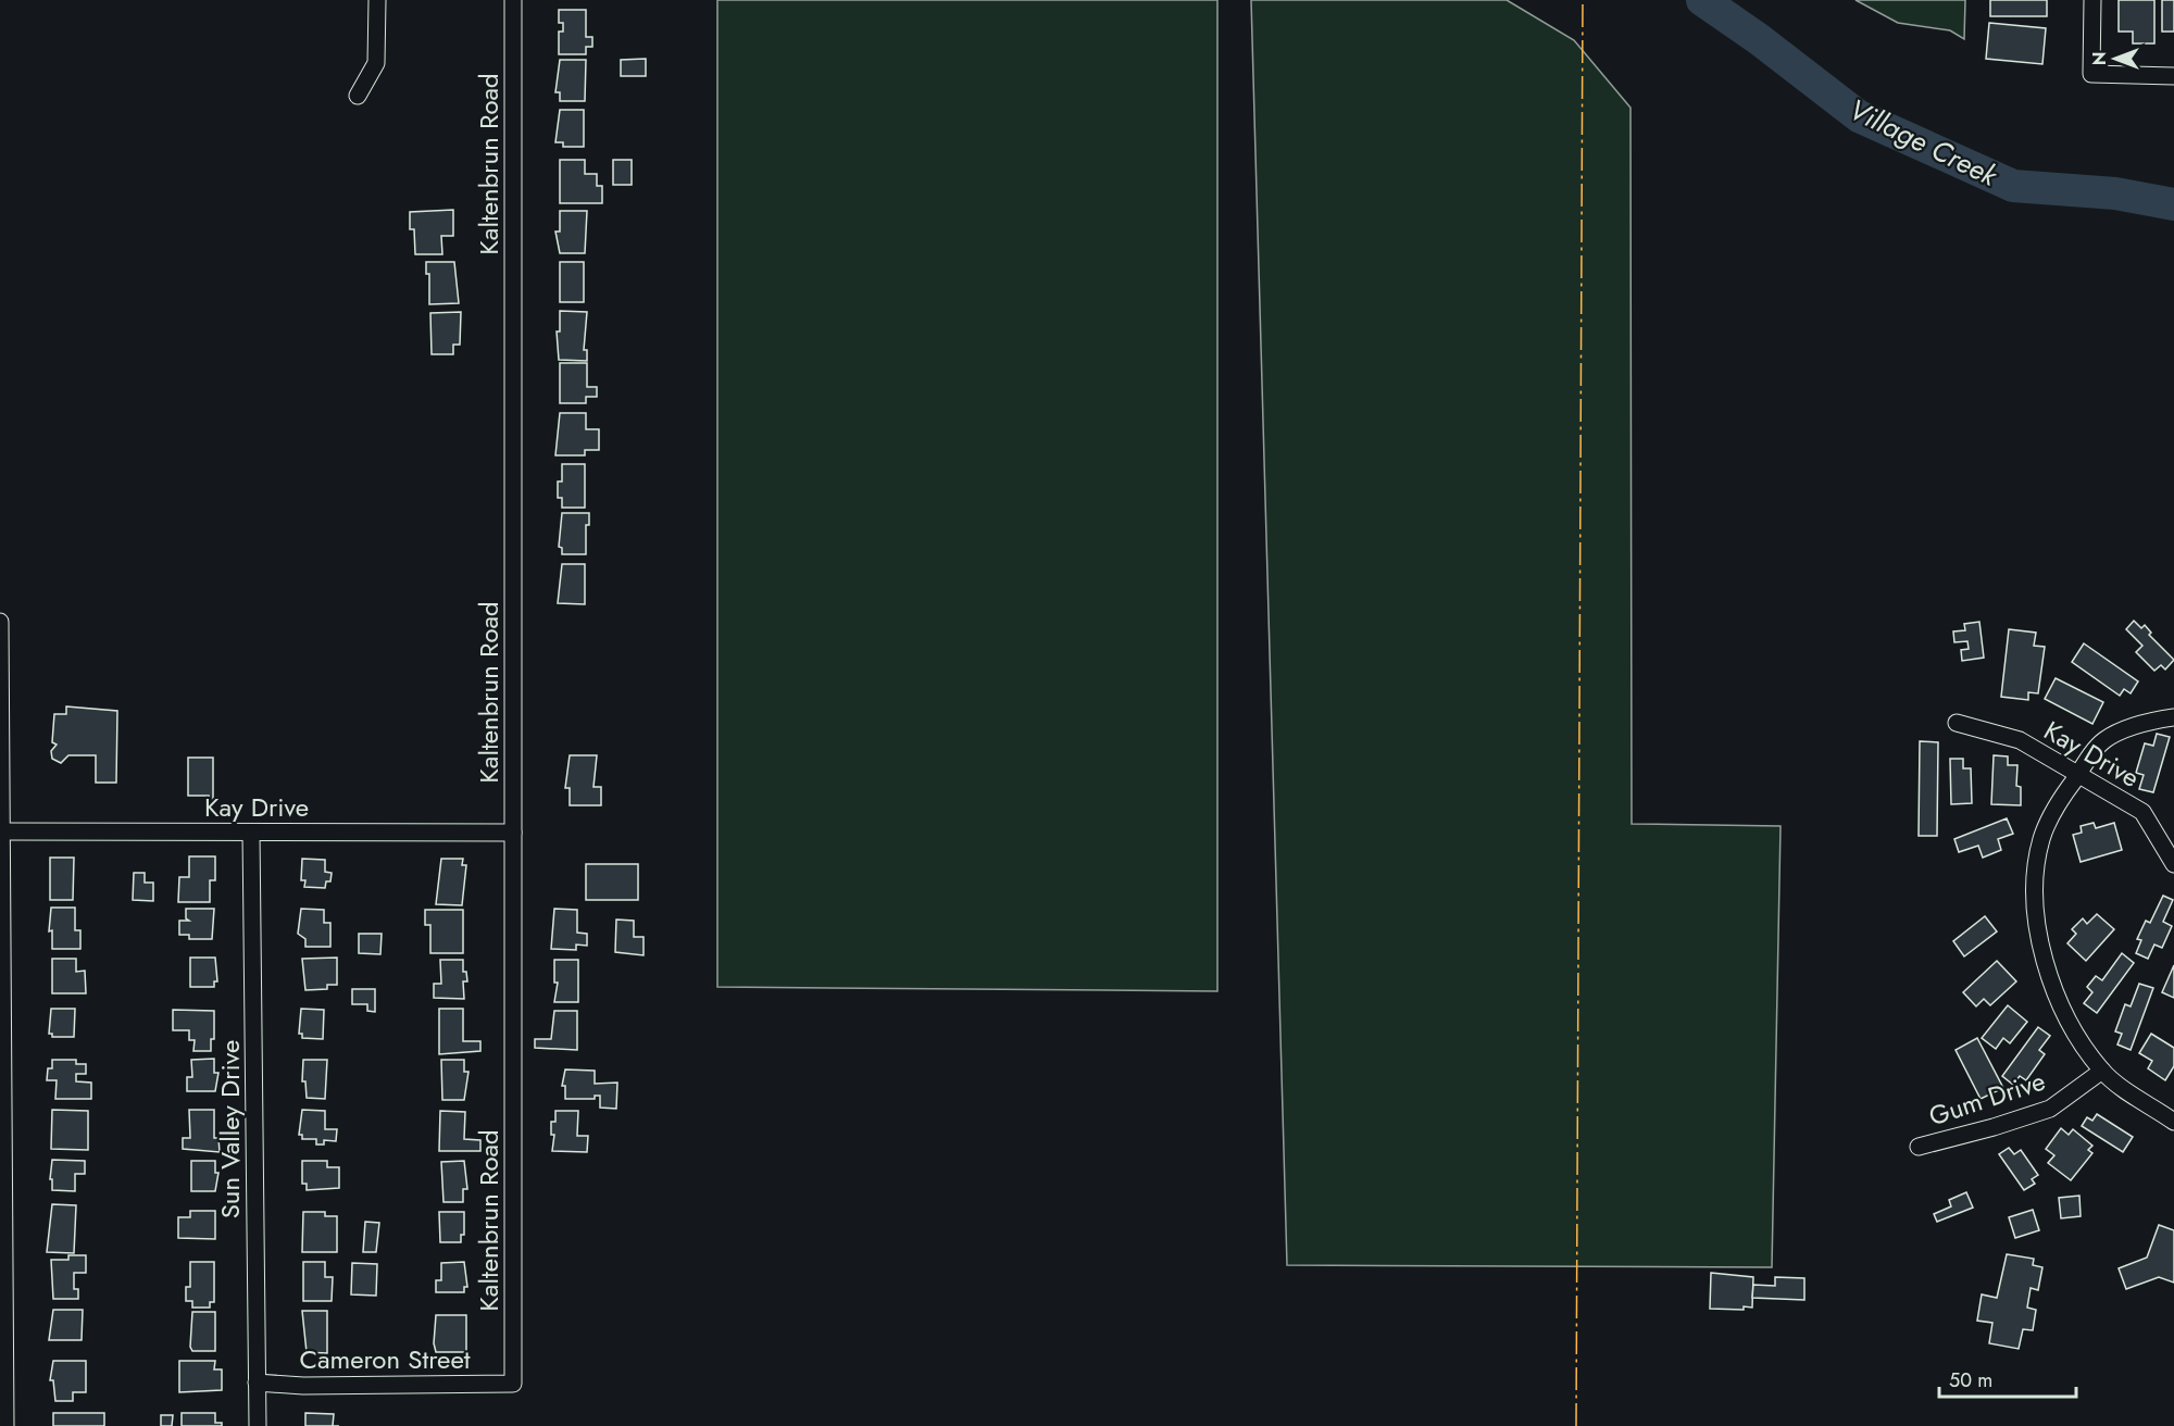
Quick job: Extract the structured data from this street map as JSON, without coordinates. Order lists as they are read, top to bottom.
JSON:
{
  "streets": {
    "street": [
      "Kaltenbrun Road",
      "Kay Drive",
      "Gum Drive",
      "Sun Valley Drive",
      "Cameron Street"
    ]
  },
  "crossings": [
    ["Kaltenbrun Road", "Kay Drive"],
    ["Kaltenbrun Road", "Cameron Street"],
    ["Kay Drive", "Sun Valley Drive"],
    ["Sun Valley Drive", "Cameron Street"]
  ],
  "water": ["Village Creek"],
  "scale_bar": "50 m",
  "north": "left"
}
